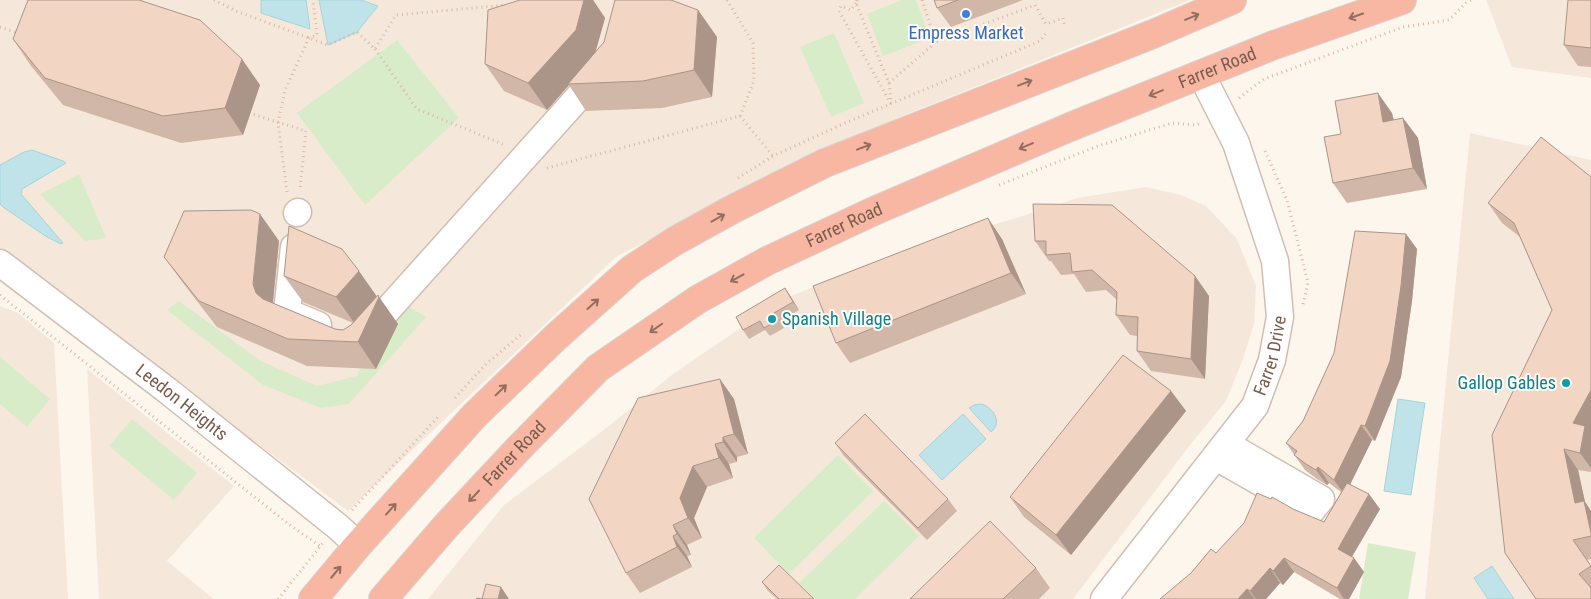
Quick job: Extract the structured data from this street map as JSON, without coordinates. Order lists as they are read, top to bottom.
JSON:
{
  "streets": {
    "highway": ["Farrer Road"],
    "street": ["Farrer Drive", "Leedon Heights"]
  },
  "crossings": [
    ["Farrer Road", "Farrer Drive"]
  ],
  "places": ["Empress Market", "Spanish Village", "Gallop Gables"]
}
